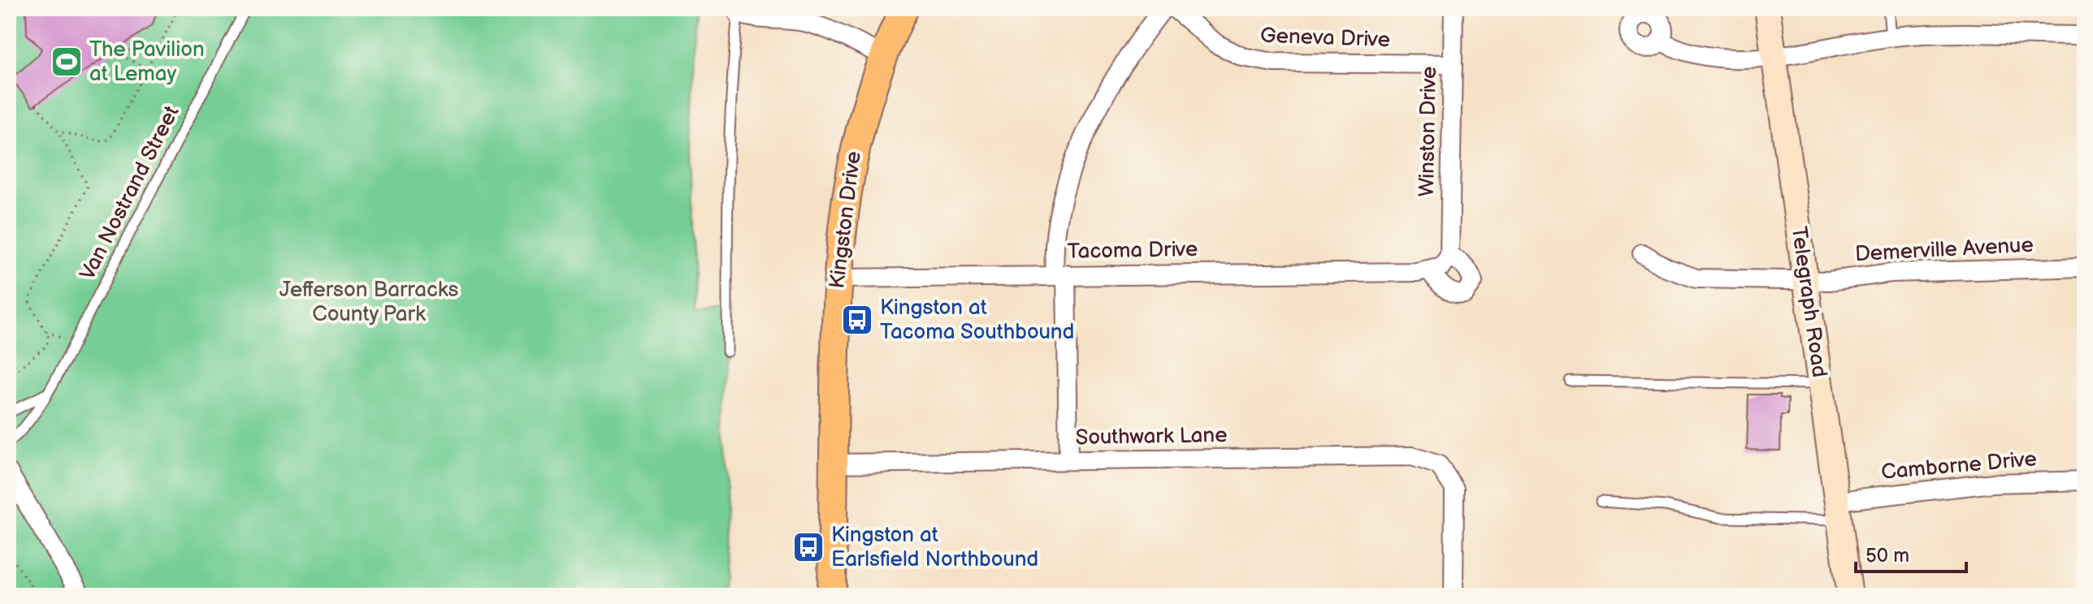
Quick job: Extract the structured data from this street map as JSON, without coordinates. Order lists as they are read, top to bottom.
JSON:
{
  "streets": {
    "main road": ["Kingston Drive", "Telegraph Road"],
    "street": [
      "Geneva Drive",
      "Winston Drive",
      "Demerville Avenue",
      "Tacoma Drive",
      "Southwark Lane",
      "Camborne Drive"
    ],
    "lane": ["Van Nostrand Street"]
  },
  "crossings": [
    ["Geneva Drive", "Winston Drive"],
    ["Kingston Drive", "Tacoma Drive"],
    ["Kingston Drive", "Southwark Lane"],
    ["Demerville Avenue", "Telegraph Road"],
    ["Telegraph Road", "Camborne Drive"]
  ],
  "parks": ["Jefferson Barracks County Park"],
  "places": {
    "sports": ["The Pavilion at Lemay"],
    "bus stop": ["Kingston at Tacoma Southbound", "Kingston at Earlsfield Northbound"]
  },
  "scale_bar": "50 m"
}
